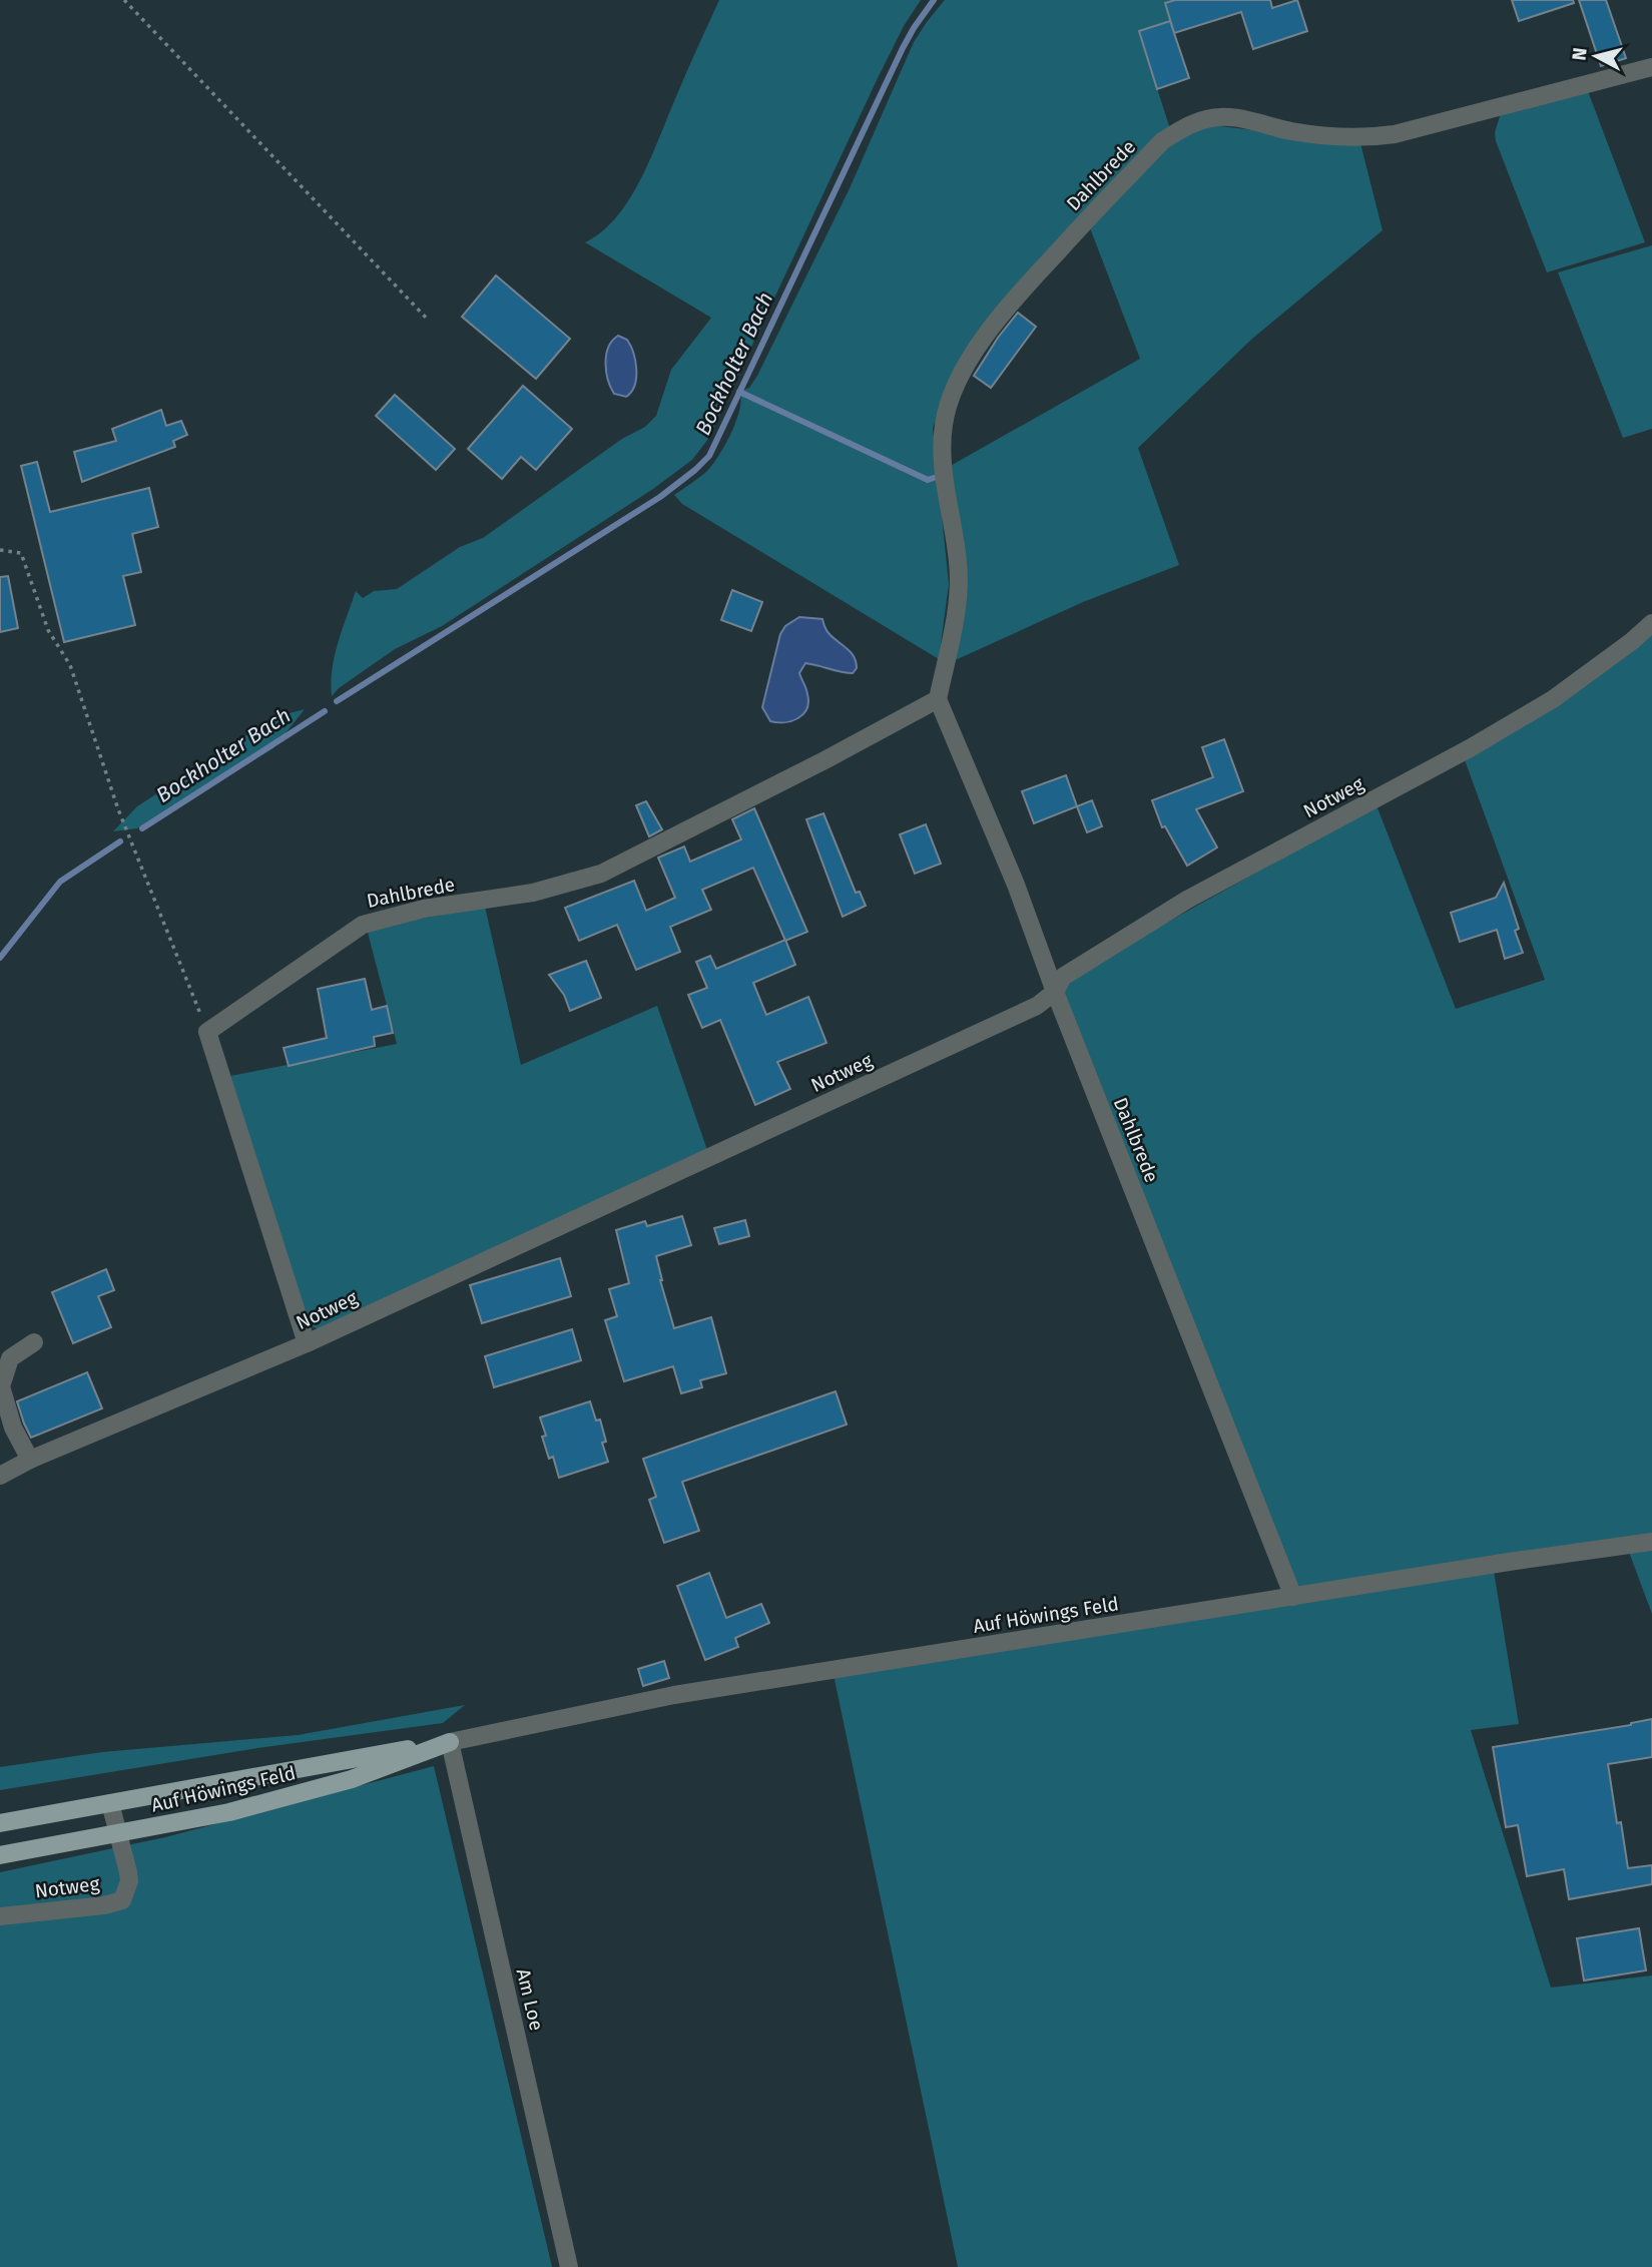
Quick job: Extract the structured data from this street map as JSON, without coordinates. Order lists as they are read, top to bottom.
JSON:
{
  "streets": {
    "main road": ["Auf Höwings Feld"],
    "street": ["Dahlbrede", "Notweg", "Am Loe"]
  },
  "crossings": [
    ["Dahlbrede", "Notweg"],
    ["Dahlbrede", "Auf Höwings Feld"],
    ["Notweg", "Auf Höwings Feld"],
    ["Auf Höwings Feld", "Am Loe"]
  ],
  "water": ["Bockholter Bach"],
  "north": "left"
}
